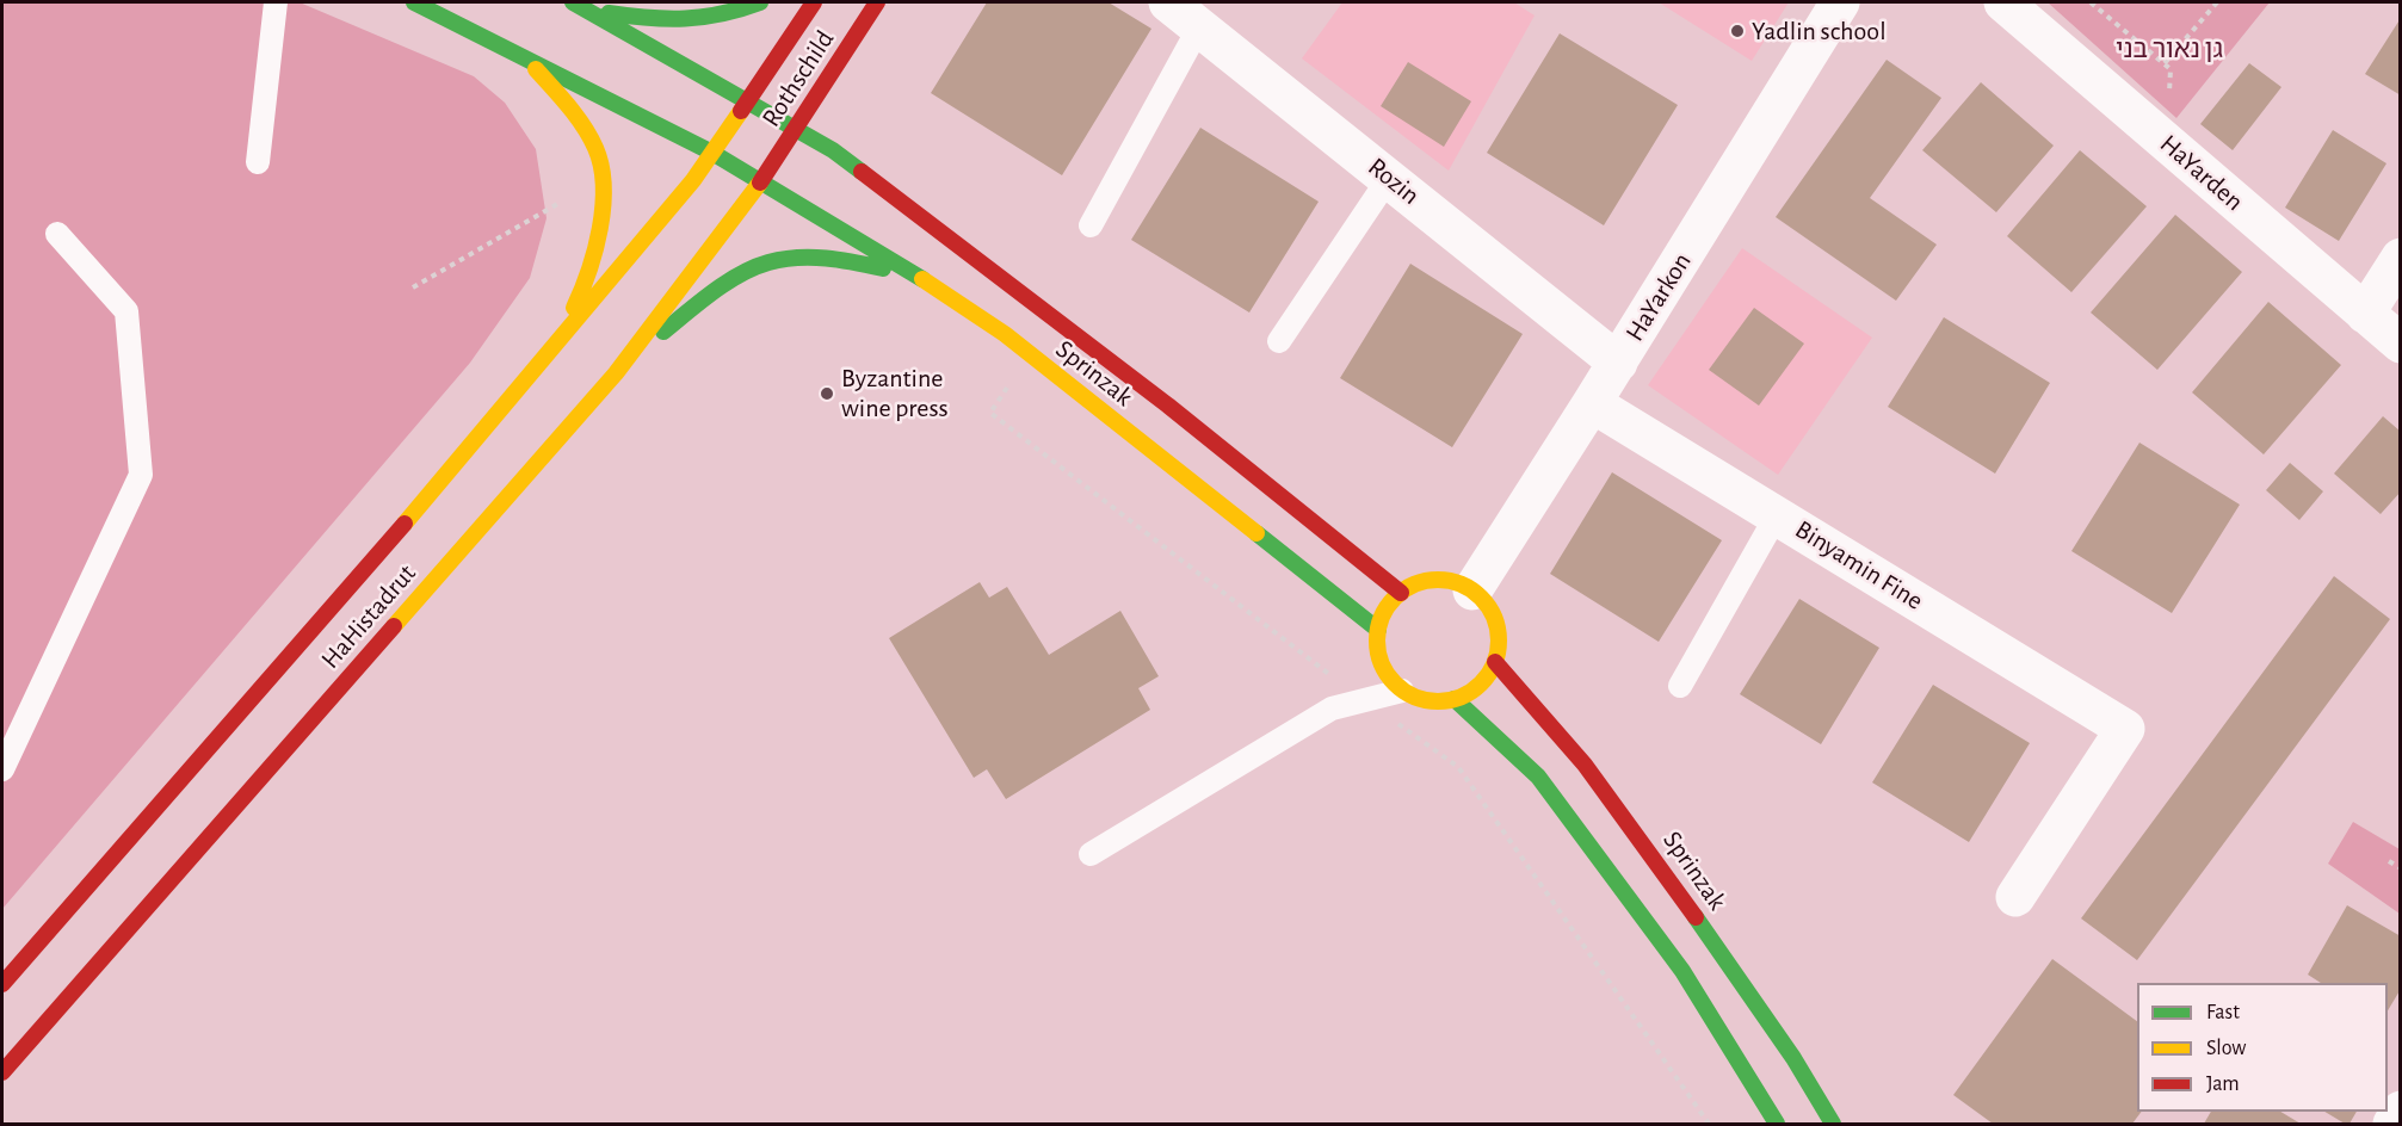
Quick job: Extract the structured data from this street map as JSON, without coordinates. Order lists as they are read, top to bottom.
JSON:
{
  "streets": {
    "street": [
      "Rothschild",
      "HaYarden",
      "Rozin",
      "HaYarkon",
      "Sprinzak",
      "Binyamin Fine",
      "HaHistadrut"
    ]
  },
  "crossings": [
    ["Rothschild", "Sprinzak"],
    ["Rothschild", "HaHistadrut"],
    ["Rozin", "HaYarkon"],
    ["HaYarkon", "Sprinzak"],
    ["HaYarkon", "Binyamin Fine"],
    ["Sprinzak", "HaHistadrut"]
  ],
  "parks": ["גן נאור בני"],
  "places": ["Yadlin school", "Byzantine wine press"],
  "legend": ["Fast", "Slow", "Jam"]
}
